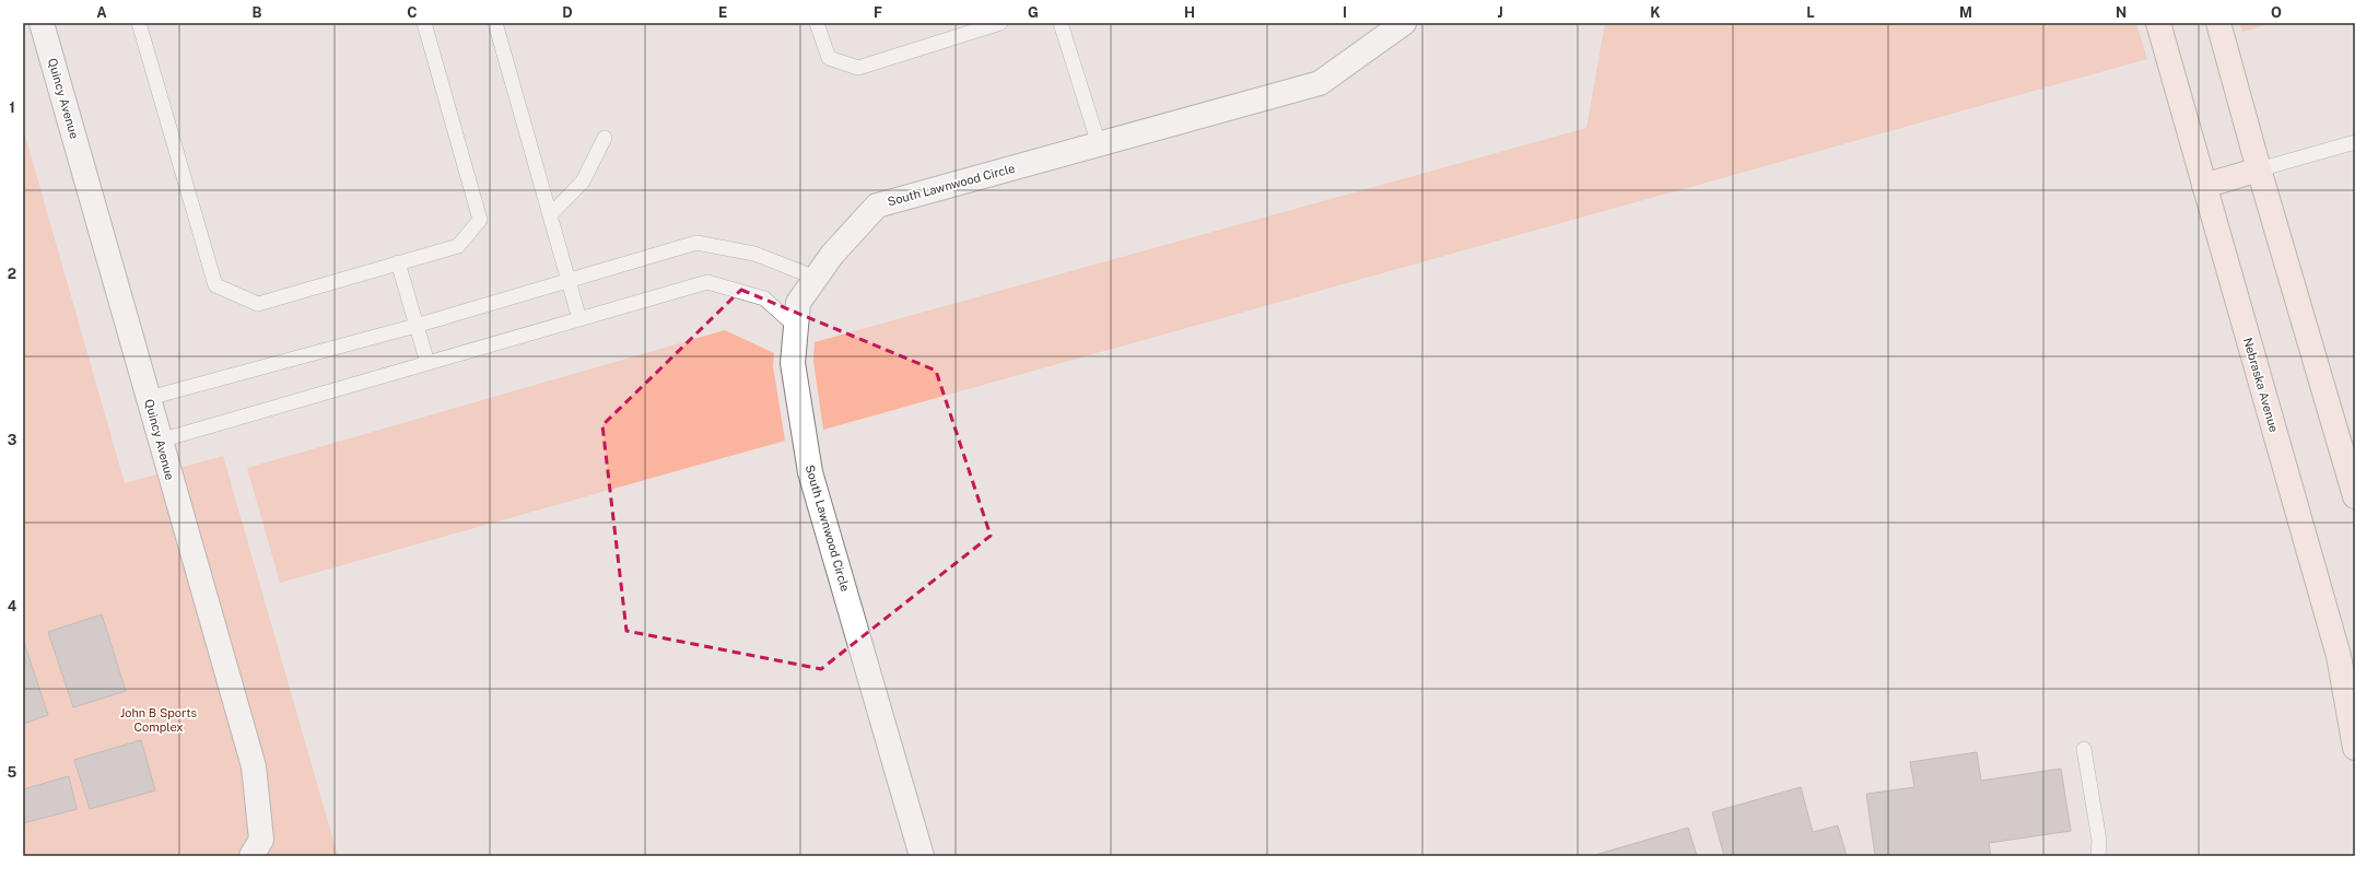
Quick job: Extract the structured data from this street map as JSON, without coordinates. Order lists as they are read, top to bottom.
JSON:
{
  "streets": {
    "street": ["Quincy Avenue", "South Lawnwood Circle", "Nebraska Avenue"]
  },
  "parks": ["John B Sports Complex"],
  "grid": {
    "columns": [
      "A",
      "B",
      "C",
      "D",
      "E",
      "F",
      "G",
      "H",
      "I",
      "J",
      "K",
      "L",
      "M",
      "N",
      "O"
    ],
    "rows": [
      "1",
      "2",
      "3",
      "4",
      "5"
    ]
  }
}
